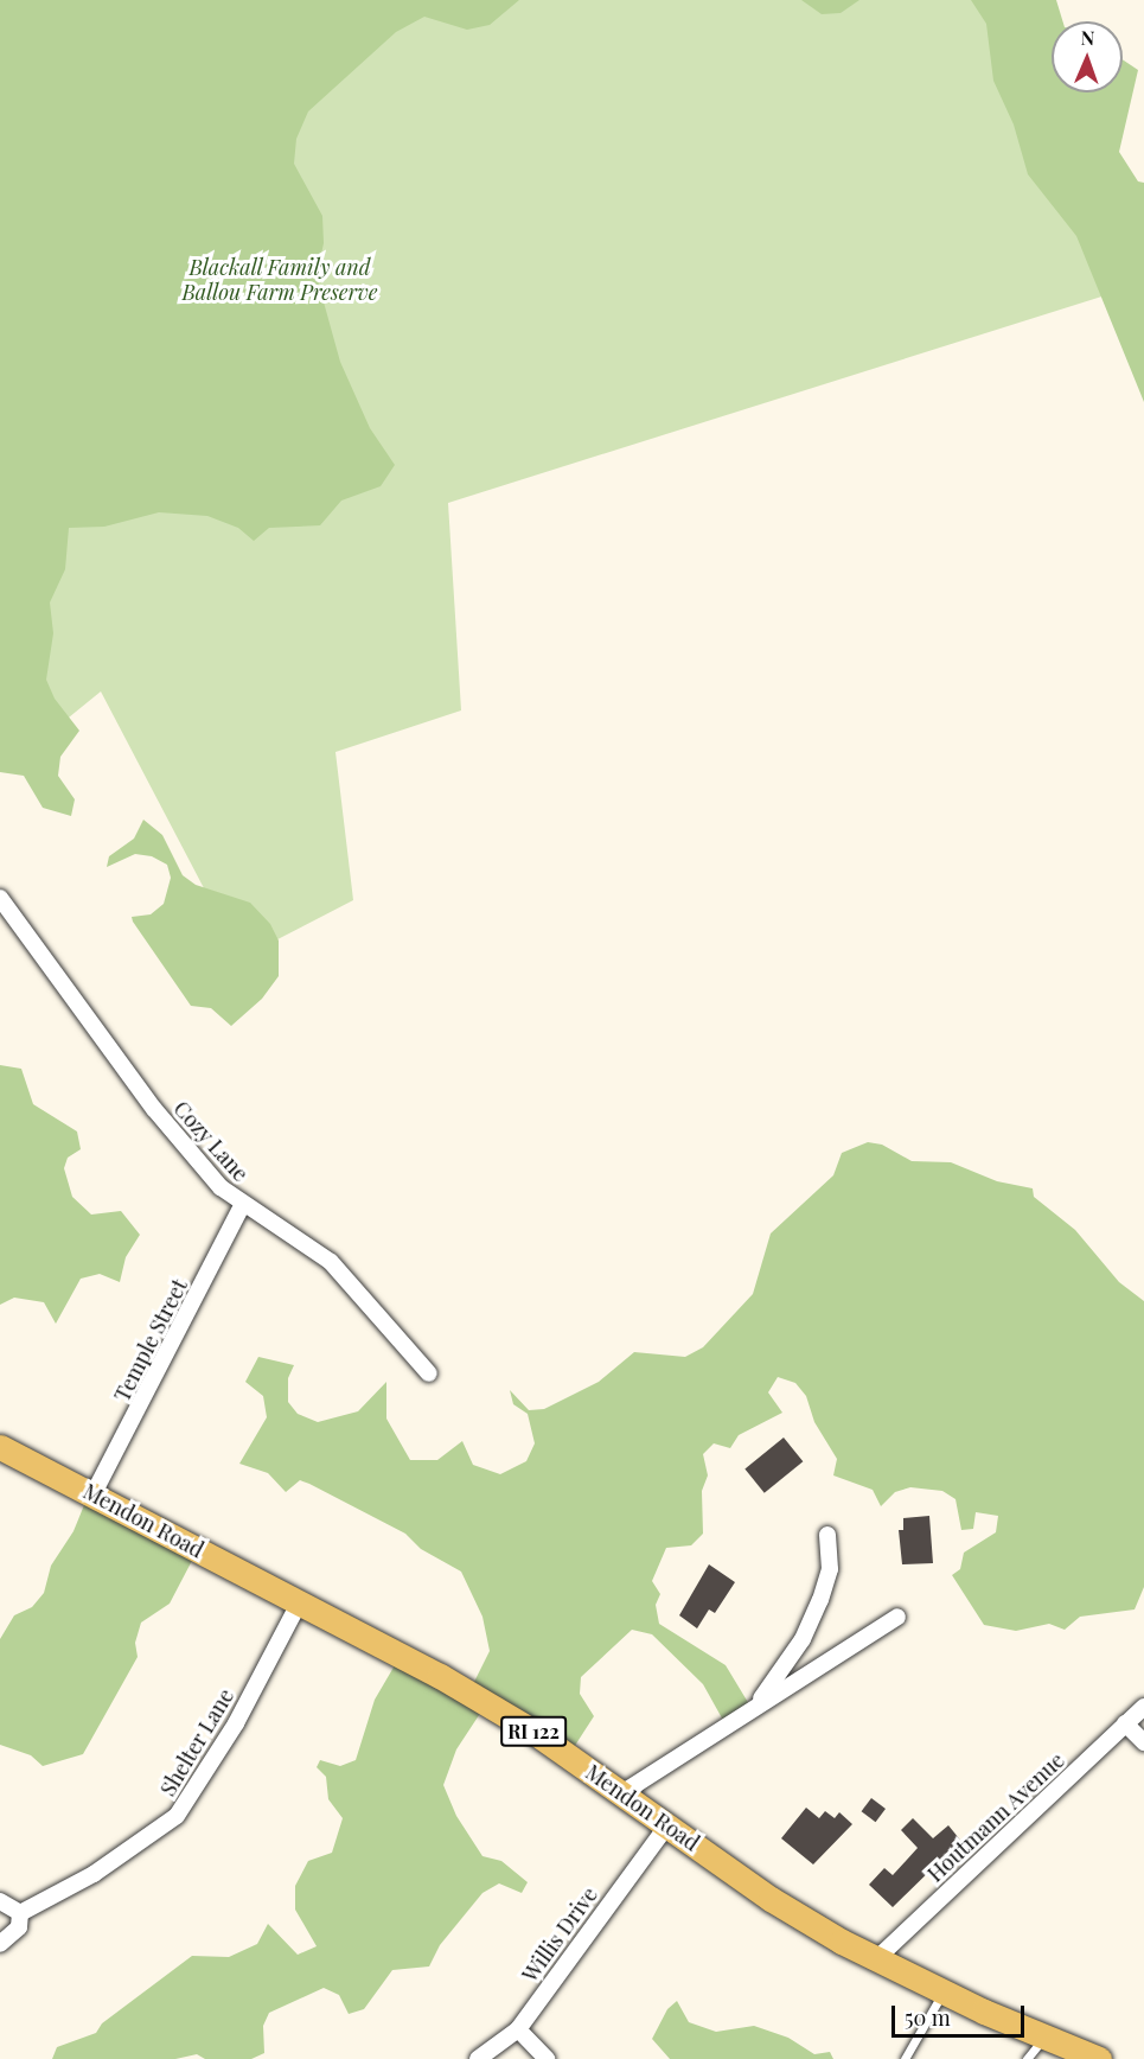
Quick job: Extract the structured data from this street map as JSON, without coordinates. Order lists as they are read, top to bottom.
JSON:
{
  "streets": {
    "main road": ["Mendon Road", "RI 122"],
    "street": [
      "Cozy Lane",
      "Temple Street",
      "Shelter Lane",
      "Houtmann Avenue",
      "Willis Drive"
    ]
  },
  "crossings": [
    ["Cozy Lane", "Temple Street"],
    ["Temple Street", "Mendon Road"],
    ["Mendon Road", "Shelter Lane"],
    ["Mendon Road", "Houtmann Avenue"],
    ["Mendon Road", "Willis Drive"]
  ],
  "parks": ["Blackall Family and Ballou Farm Preserve"],
  "scale_bar": "50 m",
  "north": "top"
}
